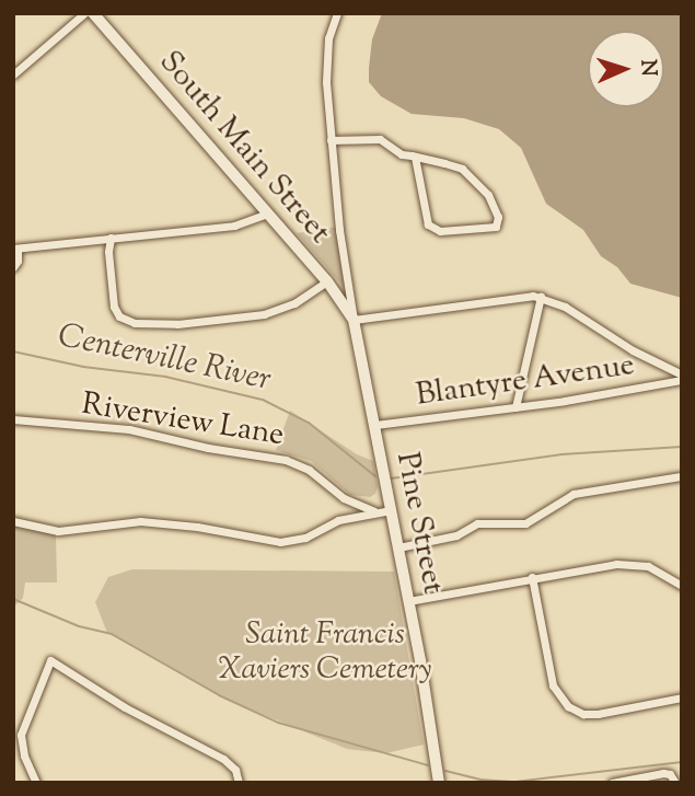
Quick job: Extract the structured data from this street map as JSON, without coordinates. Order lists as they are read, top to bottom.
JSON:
{
  "streets": {
    "main road": ["South Main Street", "Pine Street"],
    "street": ["Blantyre Avenue", "Riverview Lane"]
  },
  "crossings": [
    ["South Main Street", "Pine Street"],
    ["Blantyre Avenue", "Pine Street"]
  ],
  "water": ["Centerville River"],
  "parks": ["Saint Francis Xaviers Cemetery"],
  "north": "right"
}
